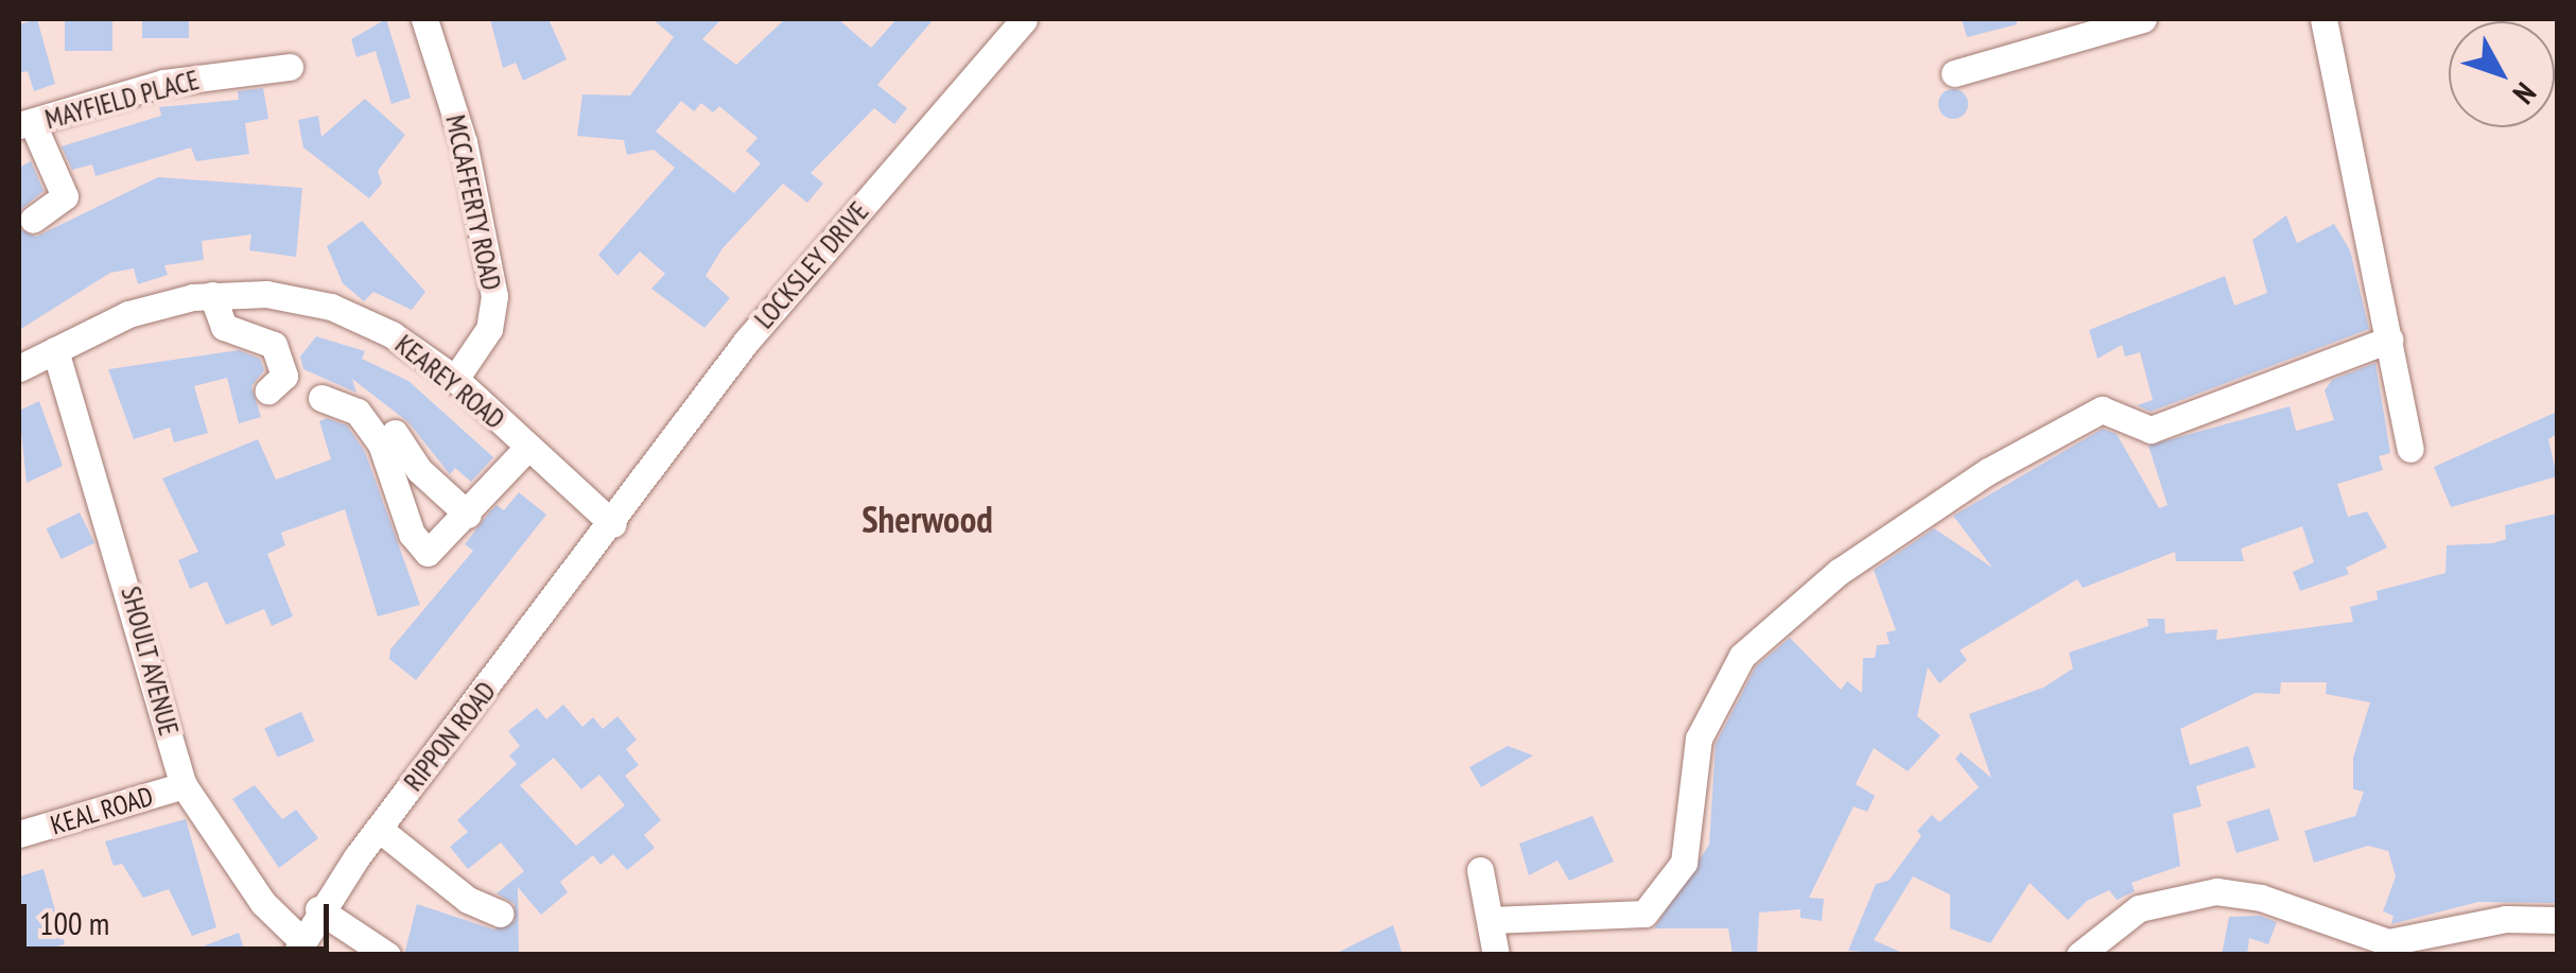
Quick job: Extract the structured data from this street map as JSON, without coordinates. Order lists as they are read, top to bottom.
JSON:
{
  "streets": {
    "street": [
      "MAYFIELD PLACE",
      "MCCAFFERTY ROAD",
      "LOCKSLEY DRIVE",
      "KEAREY ROAD",
      "SHOULT AVENUE",
      "RIPPON ROAD",
      "KEAL ROAD"
    ]
  },
  "crossings": [
    ["MCCAFFERTY ROAD", "KEAREY ROAD"],
    ["LOCKSLEY DRIVE", "KEAREY ROAD"],
    ["LOCKSLEY DRIVE", "RIPPON ROAD"],
    ["KEAREY ROAD", "SHOULT AVENUE"],
    ["KEAREY ROAD", "RIPPON ROAD"],
    ["SHOULT AVENUE", "RIPPON ROAD"],
    ["SHOULT AVENUE", "KEAL ROAD"]
  ],
  "districts": ["Sherwood"],
  "scale_bar": "100 m",
  "north": "bottom right"
}
